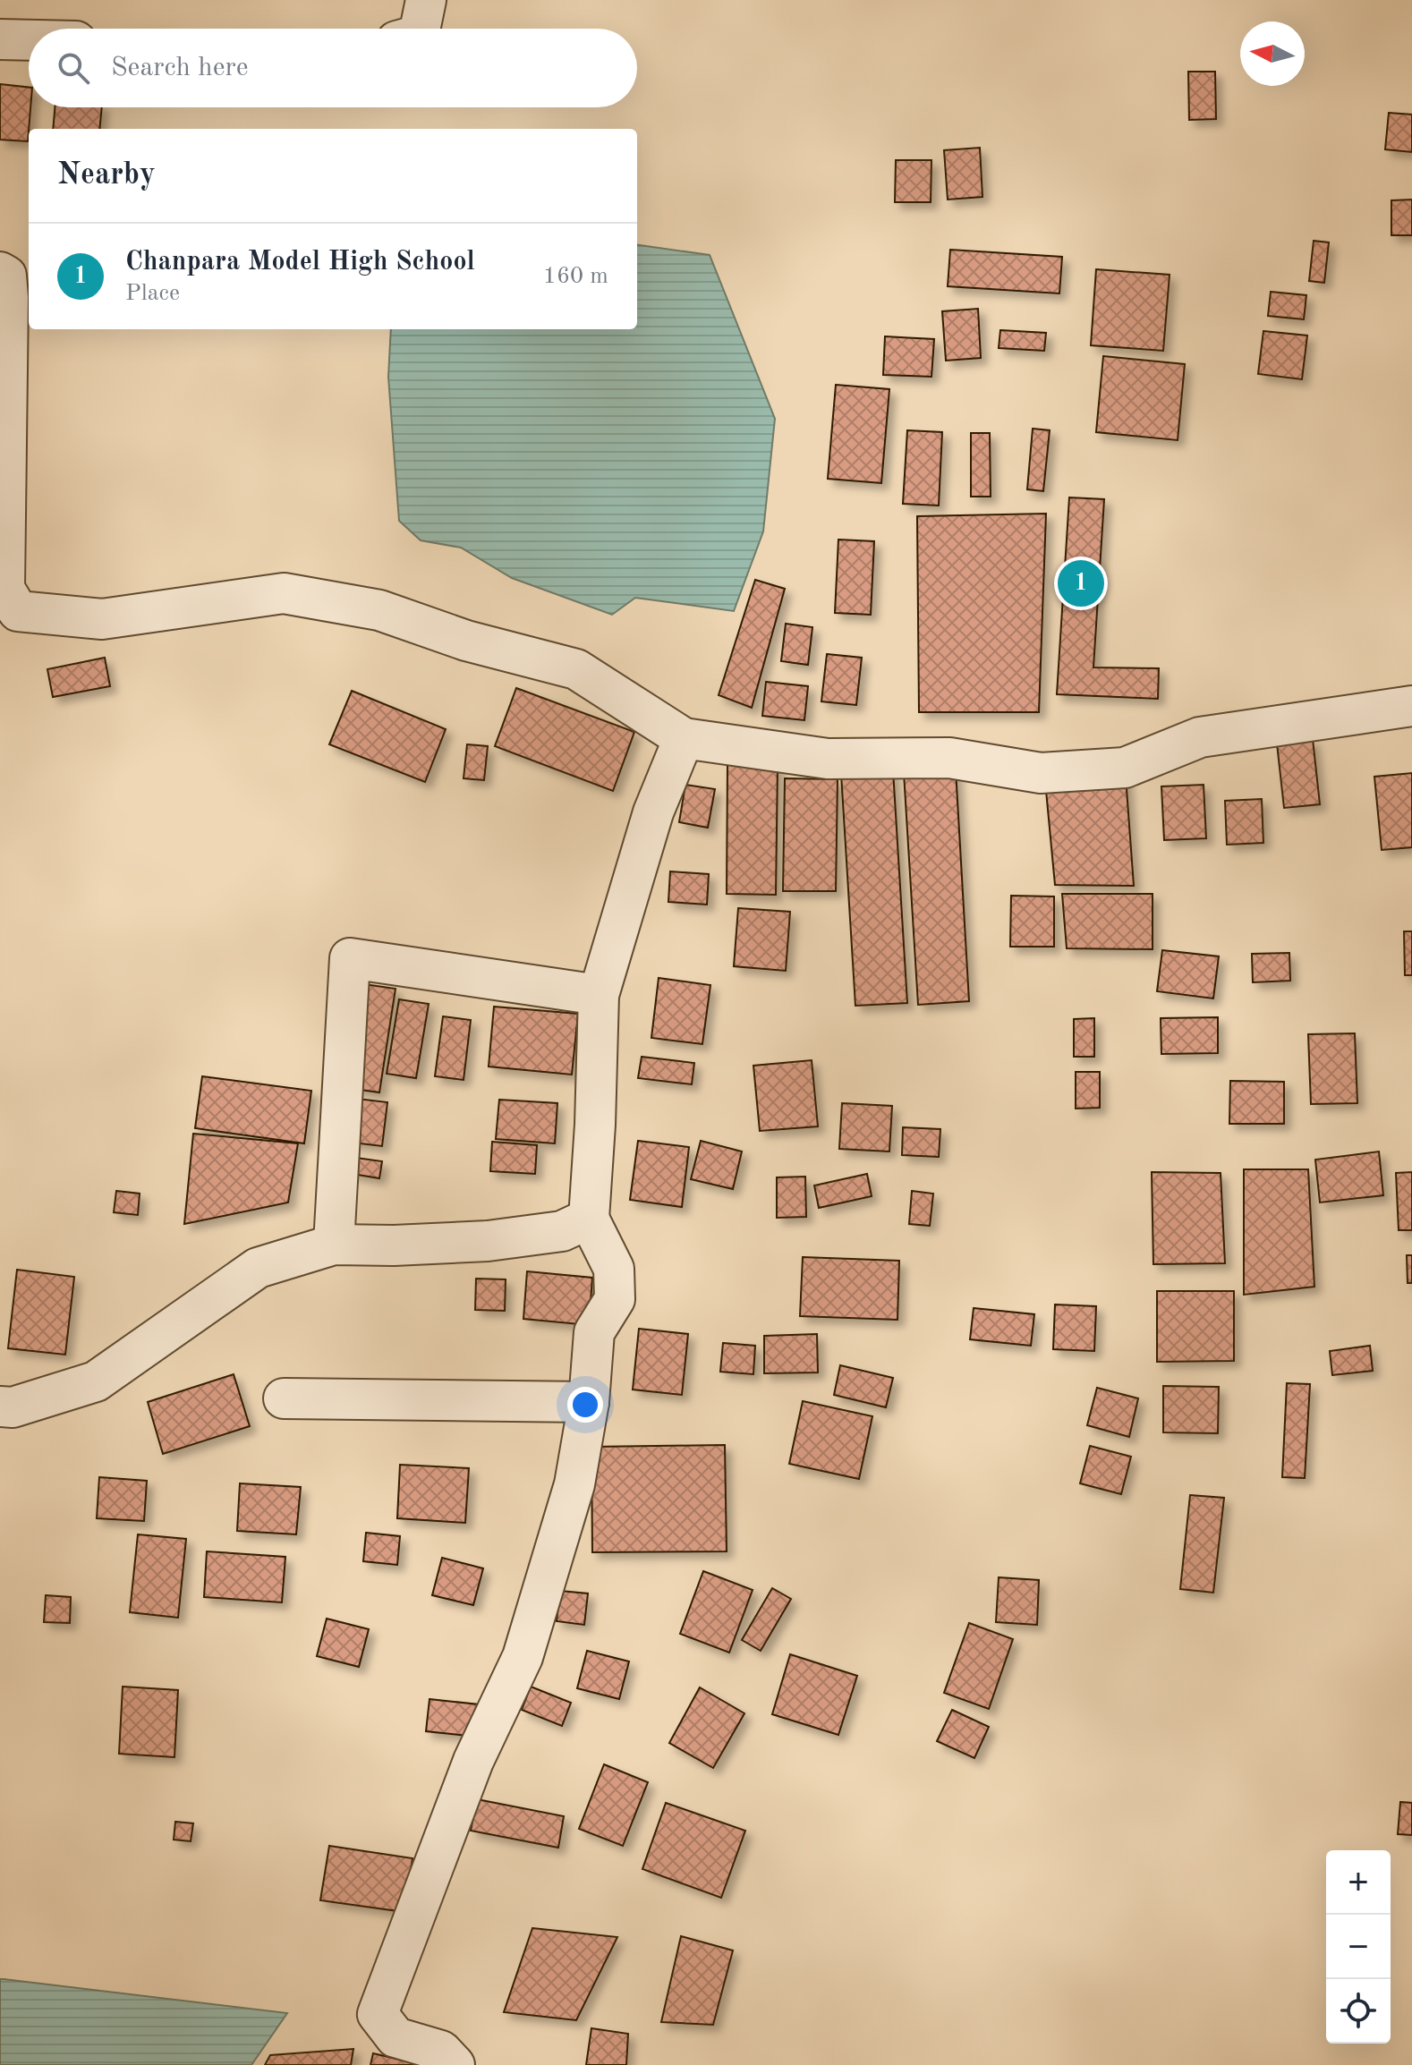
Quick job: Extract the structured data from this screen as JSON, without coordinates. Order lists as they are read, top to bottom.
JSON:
{
  "north": "left",
  "page": {
    "search": "Search here",
    "heading": "Nearby",
    "list": [
      {
        "mark": "1",
        "name": "Chanpara Model High School",
        "note": "Place",
        "value": "160 m"
      }
    ],
    "pins": "1",
    "map_buttons": ["+", "−"]
  }
}
